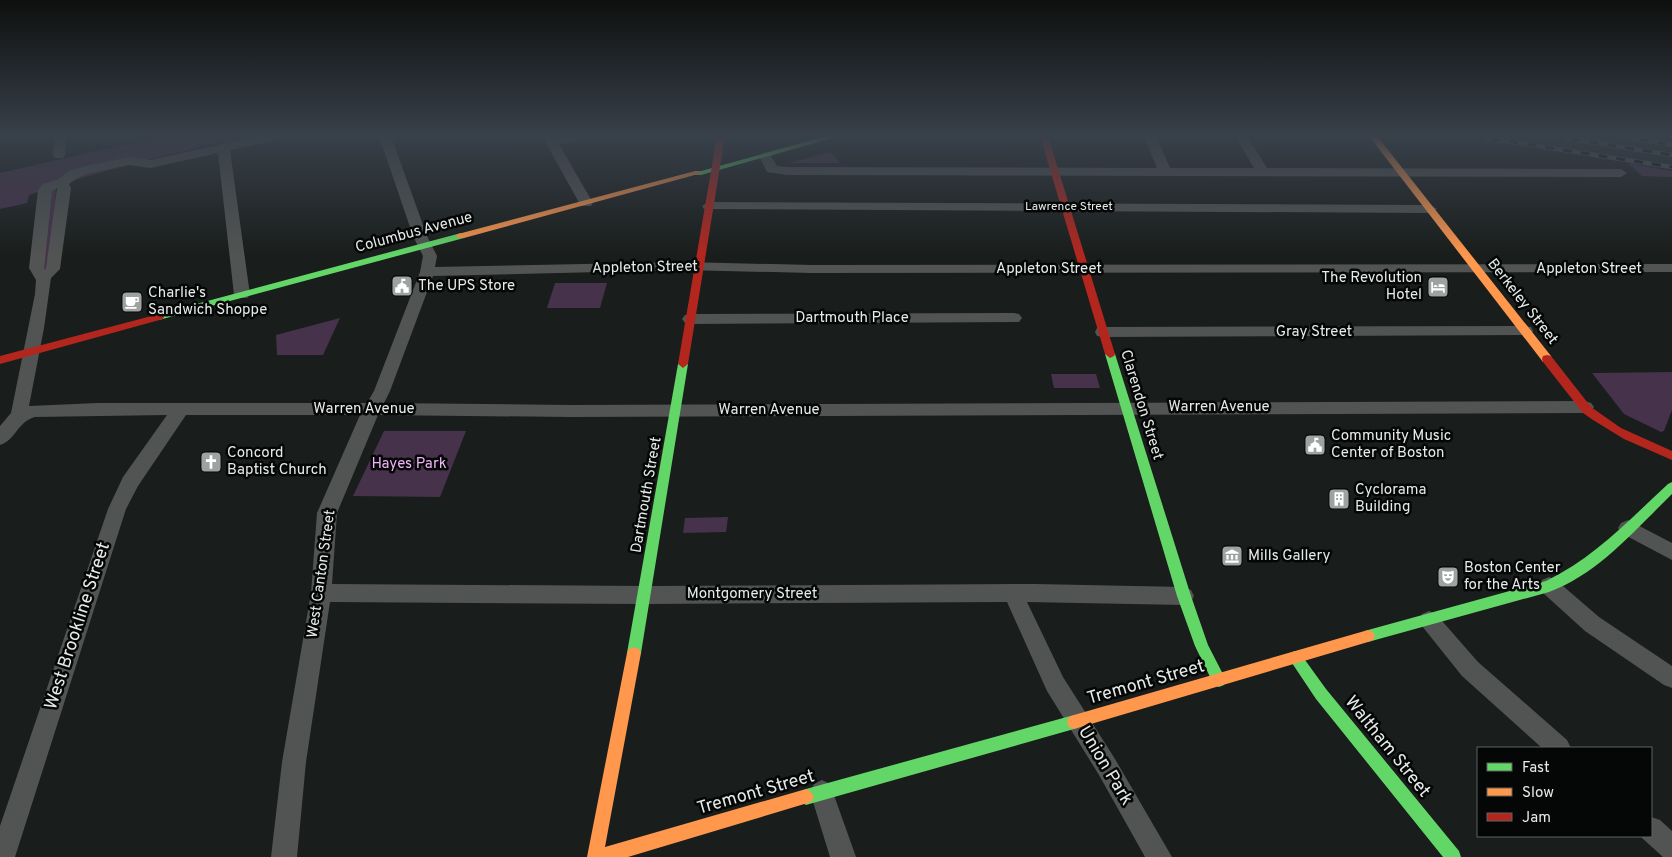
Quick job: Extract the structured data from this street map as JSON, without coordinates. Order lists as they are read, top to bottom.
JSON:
{
  "streets": {
    "main road": [
      "Columbus Avenue",
      "Berkeley Street",
      "Clarendon Street",
      "Dartmouth Street",
      "Tremont Street",
      "Waltham Street"
    ],
    "street": [
      "Lawrence Street",
      "Appleton Street",
      "Dartmouth Place",
      "Gray Street",
      "Warren Avenue",
      "West Canton Street",
      "Montgomery Street",
      "West Brookline Street",
      "Union Park"
    ]
  },
  "crossings": [
    ["Lawrence Street", "Berkeley Street"],
    ["Lawrence Street", "Clarendon Street"],
    ["Lawrence Street", "Dartmouth Street"],
    ["Columbus Avenue", "West Canton Street"],
    ["Appleton Street", "Berkeley Street"],
    ["Appleton Street", "Clarendon Street"],
    ["Appleton Street", "Dartmouth Street"],
    ["Appleton Street", "West Canton Street"],
    ["Berkeley Street", "Gray Street"],
    ["Berkeley Street", "Warren Avenue"],
    ["Dartmouth Place", "Dartmouth Street"],
    ["Gray Street", "Clarendon Street"],
    ["Clarendon Street", "Warren Avenue"],
    ["Clarendon Street", "Montgomery Street"],
    ["Clarendon Street", "Tremont Street"],
    ["Warren Avenue", "Dartmouth Street"],
    ["Warren Avenue", "West Canton Street"],
    ["Warren Avenue", "West Brookline Street"],
    ["Dartmouth Street", "Montgomery Street"],
    ["West Canton Street", "Montgomery Street"],
    ["Montgomery Street", "Union Park"],
    ["Tremont Street", "Waltham Street"],
    ["Tremont Street", "Union Park"]
  ],
  "parks": ["Hayes Park"],
  "places": {
    "public building": ["The UPS Store", "Community Music Center of Boston"],
    "hotel": ["The Revolution Hotel"],
    "cafe": ["Charlie's Sandwich Shoppe"],
    "church": ["Concord Baptist Church"],
    "building": ["Cyclorama Building"],
    "museum": ["Mills Gallery"],
    "theatre": ["Boston Center for the Arts"]
  },
  "legend": ["Fast", "Slow", "Jam"]
}
